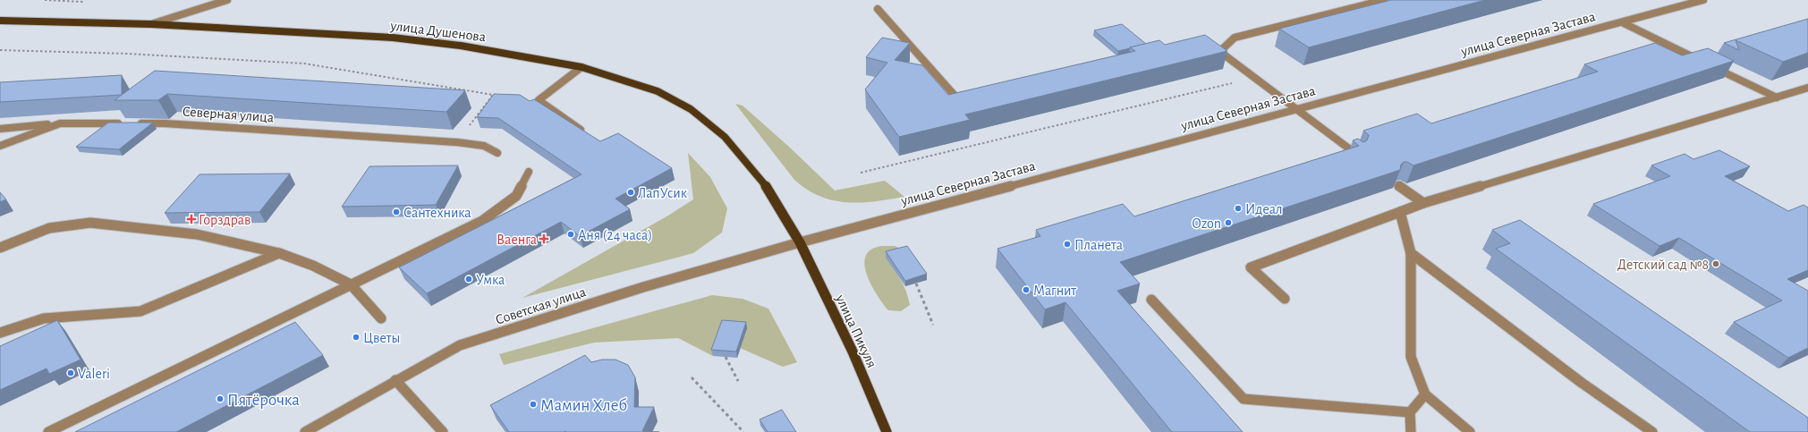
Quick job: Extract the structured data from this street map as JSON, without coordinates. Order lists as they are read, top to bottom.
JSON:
{
  "streets": {
    "main road": ["улица Душенова", "улица Пикуля"],
    "street": ["улица Северная Застава", "Северная улица", "Советская улица"]
  },
  "crossings": [
    ["улица Душенова", "улица Северная Застава"],
    ["улица Душенова", "Советская улица"],
    ["улица Душенова", "улица Пикуля"],
    ["улица Северная Застава", "Советская улица"],
    ["улица Северная Застава", "улица Пикуля"],
    ["Советская улица", "улица Пикуля"]
  ],
  "places": {
    "other": [
      "ЛапУсик",
      "Идеал",
      "Сантехника",
      "Ozon",
      "Аня (24 часа)",
      "Планета",
      "Детский сад №8",
      "Умка",
      "Магнит",
      "Цветы",
      "Valeri",
      "Пятёрочка",
      "Мамин Хлеб"
    ],
    "health": ["Горздрав", "Ваенга"]
  }
}
